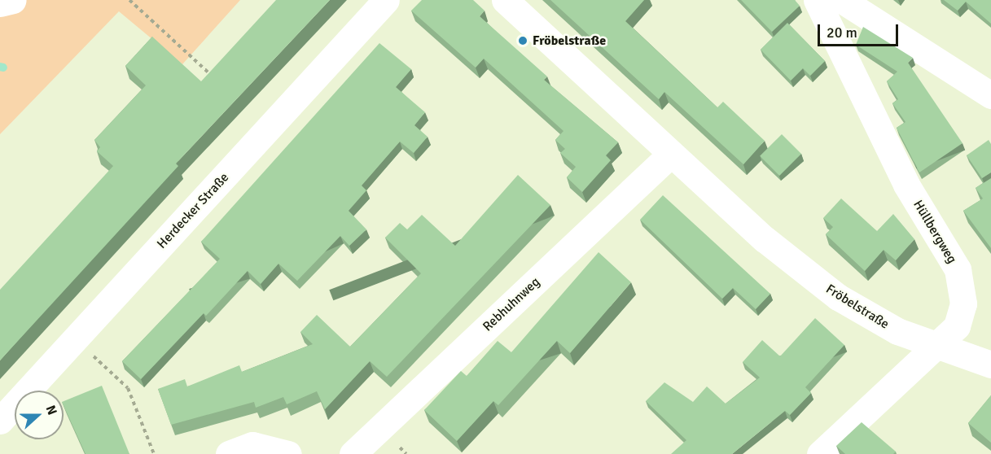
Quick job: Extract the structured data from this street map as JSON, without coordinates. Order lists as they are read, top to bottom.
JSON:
{
  "streets": {
    "street": [
      "Herdecker Straße",
      "Hüllbergweg",
      "Rebhuhnweg",
      "Fröbelstraße"
    ]
  },
  "crossings": [
    ["Hüllbergweg", "Fröbelstraße"],
    ["Rebhuhnweg", "Fröbelstraße"]
  ],
  "places": ["Fröbelstraße"],
  "scale_bar": "20 m",
  "north": "right"
}
